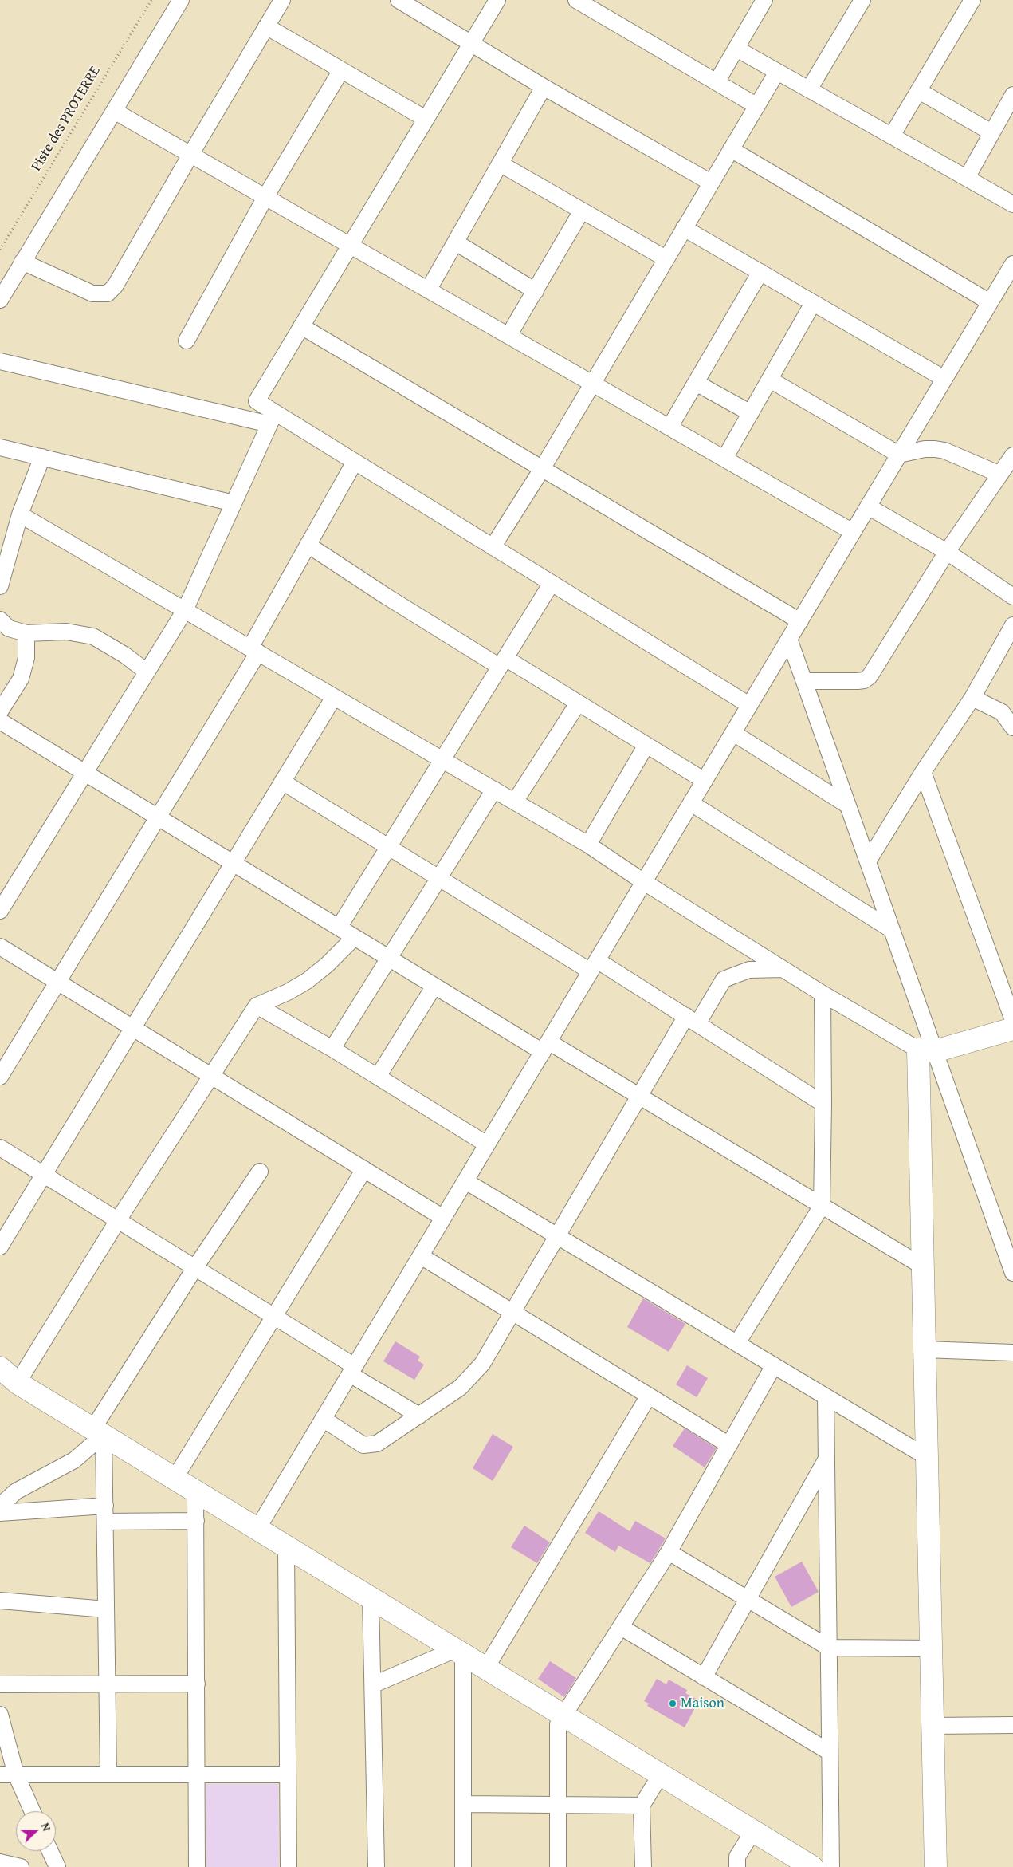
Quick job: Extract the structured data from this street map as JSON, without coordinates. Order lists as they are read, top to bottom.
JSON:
{
  "streets": {
    "path": ["Piste des PROTERRE"]
  },
  "places": ["Maison"],
  "north": "right"
}
